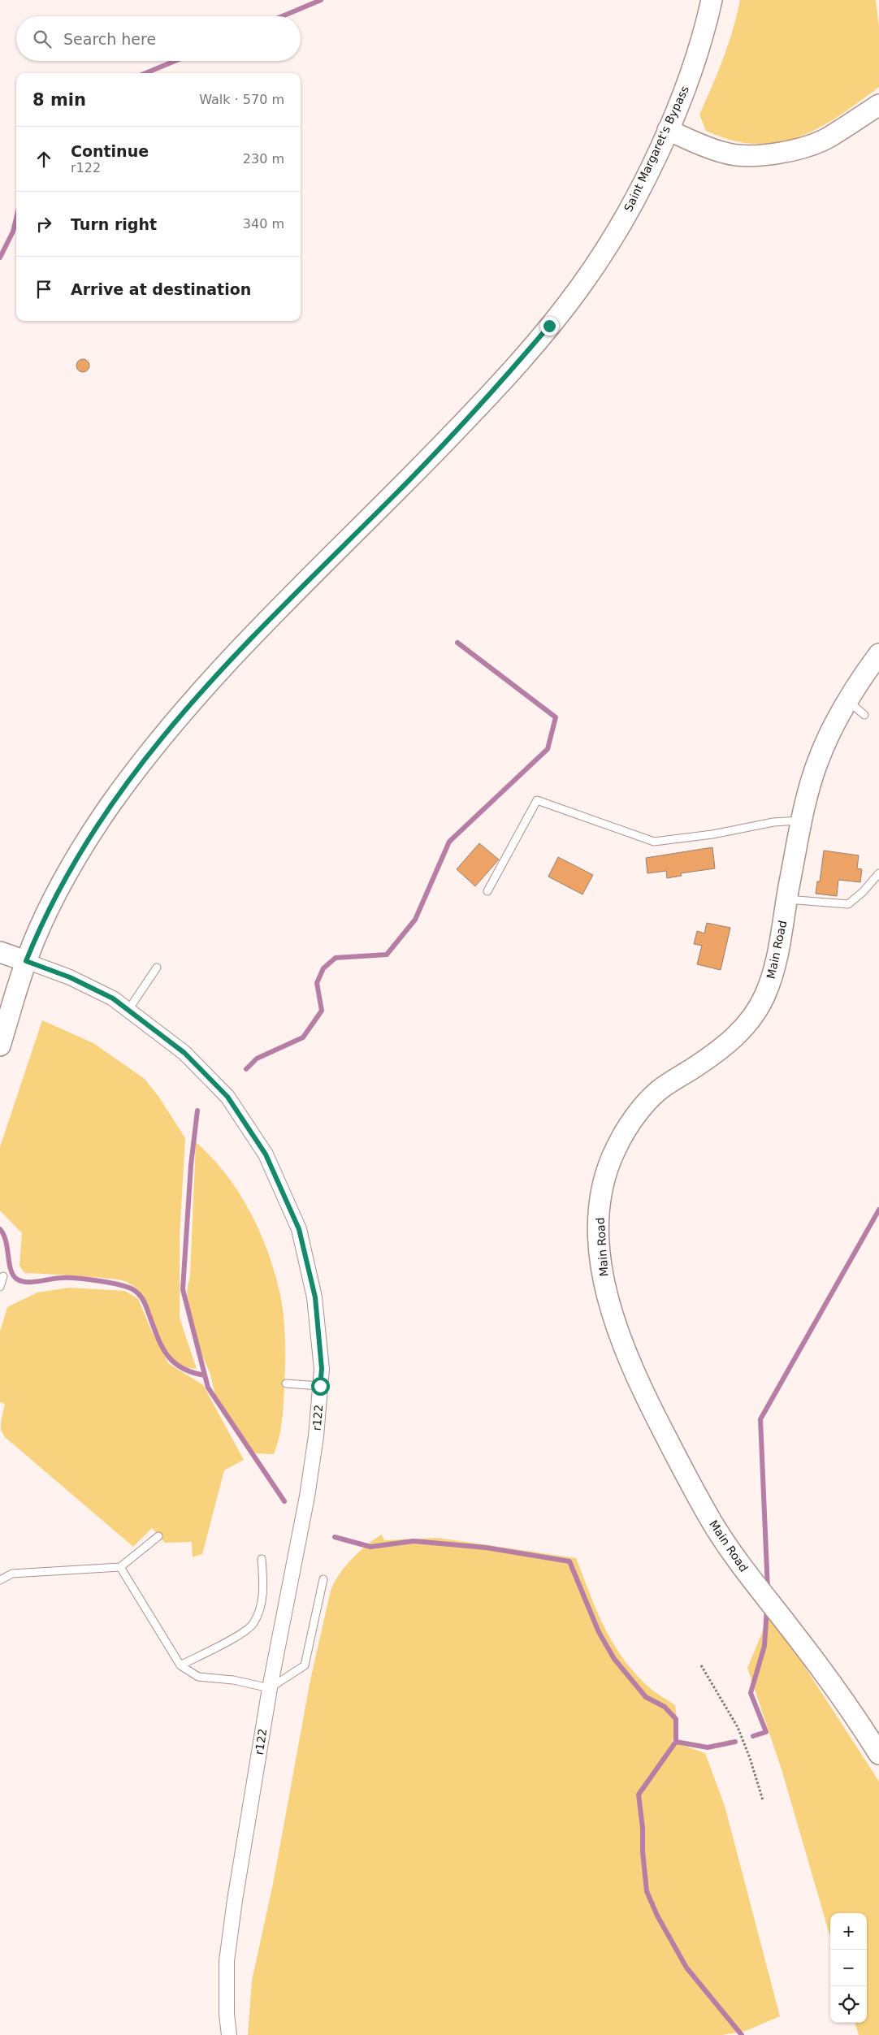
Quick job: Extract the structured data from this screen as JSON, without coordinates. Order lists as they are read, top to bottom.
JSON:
{
  "streets": {
    "main road": ["Saint Margaret's Bypass", "Main Road"],
    "street": ["r122"]
  },
  "crossings": [
    ["Saint Margaret's Bypass", "r122"]
  ],
  "page": {
    "search": "Search here",
    "heading": ["8 min", "Walk · 570 m"],
    "list": [
      ["Continue", "r122", "230 m"],
      ["Turn right", "340 m"],
      "Arrive at destination"
    ],
    "map_buttons": ["+", "−"]
  }
}
